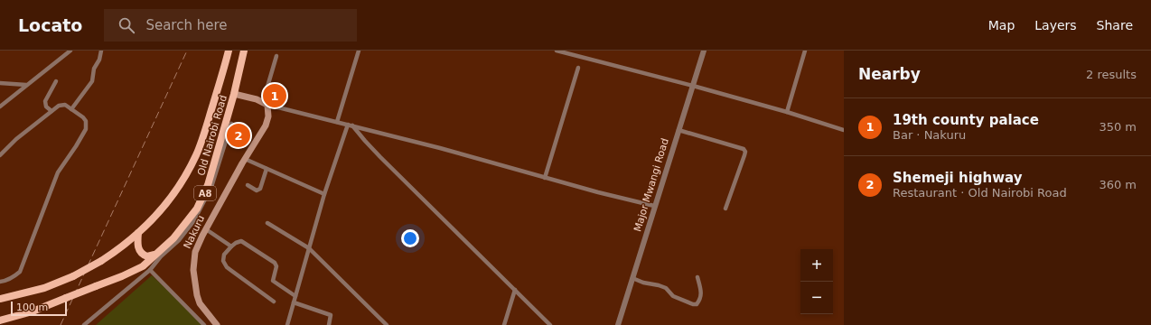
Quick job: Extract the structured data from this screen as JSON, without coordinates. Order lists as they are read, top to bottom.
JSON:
{
  "streets": {
    "highway": ["Old Nairobi Road", "A8"],
    "main road": ["Nakuru"],
    "street": ["Major Mwangi Road"]
  },
  "scale_bar": "100 m",
  "page": {
    "header": "Locato",
    "search": "Search here",
    "nav": ["Map", "Layers", "Share"],
    "heading": ["Nearby", "2 results"],
    "pins": ["1", "2"],
    "list": [
      {
        "mark": "1",
        "name": "19th county palace",
        "note": "Bar · Nakuru",
        "value": "350 m"
      },
      {
        "mark": "2",
        "name": "Shemeji highway",
        "note": "Restaurant · Old Nairobi Road",
        "value": "360 m"
      }
    ],
    "map_buttons": ["+", "−"],
    "scale": "100 m"
  }
}
